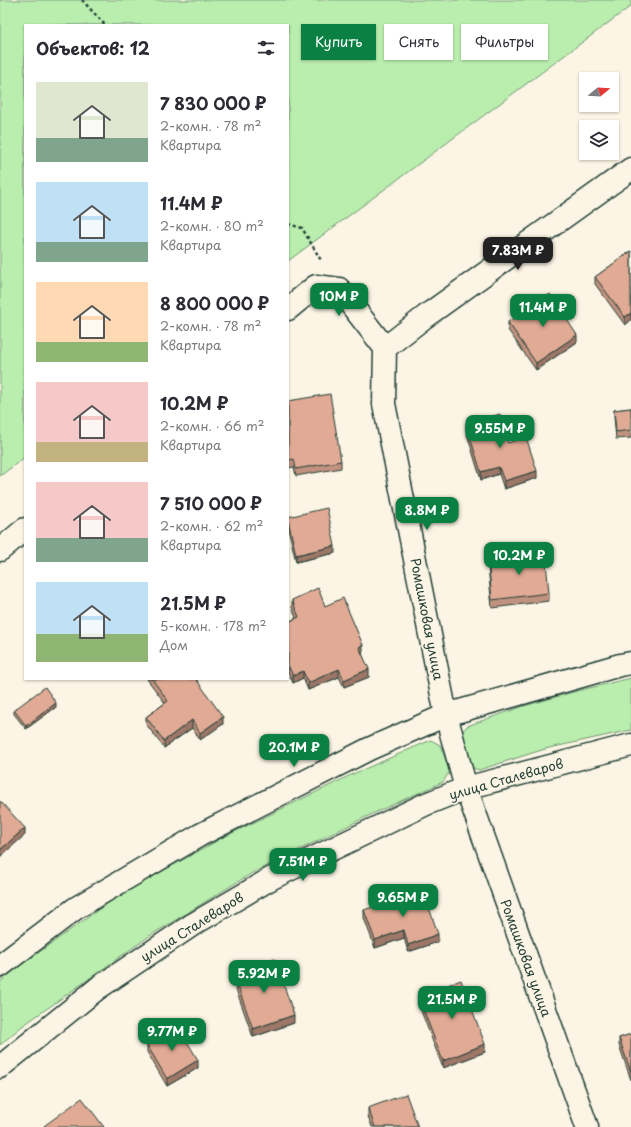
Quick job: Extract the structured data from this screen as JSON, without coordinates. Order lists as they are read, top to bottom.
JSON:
{
  "streets": {
    "main road": ["Ромашковая улица", "улица Сталеваров"]
  },
  "crossings": [
    ["Ромашковая улица", "улица Сталеваров"]
  ],
  "north": "right",
  "page": {
    "chip": ["Купить", "Снять", "Фильтры"],
    "heading": "Объектов: 12",
    "list": [
      {
        "name": "7 830 000 ₽",
        "note": "2-комн. · 78 m² · Квартира"
      },
      {
        "name": "11.4M ₽",
        "note": "2-комн. · 80 m² · Квартира"
      },
      {
        "name": "8 800 000 ₽",
        "note": "2-комн. · 78 m² · Квартира"
      },
      {
        "name": "10.2M ₽",
        "note": "2-комн. · 66 m² · Квартира"
      },
      {
        "name": "7 510 000 ₽",
        "note": "2-комн. · 62 m² · Квартира"
      },
      {
        "name": "21.5M ₽",
        "note": "5-комн. · 178 m² · Дом"
      }
    ],
    "price": [
      "7.83M ₽",
      "10M ₽",
      "11.4M ₽",
      "9.55M ₽",
      "8.8M ₽",
      "10.2M ₽",
      "20.1M ₽",
      "7.51M ₽",
      "9.65M ₽",
      "5.92M ₽",
      "21.5M ₽",
      "9.77M ₽"
    ]
  }
}
